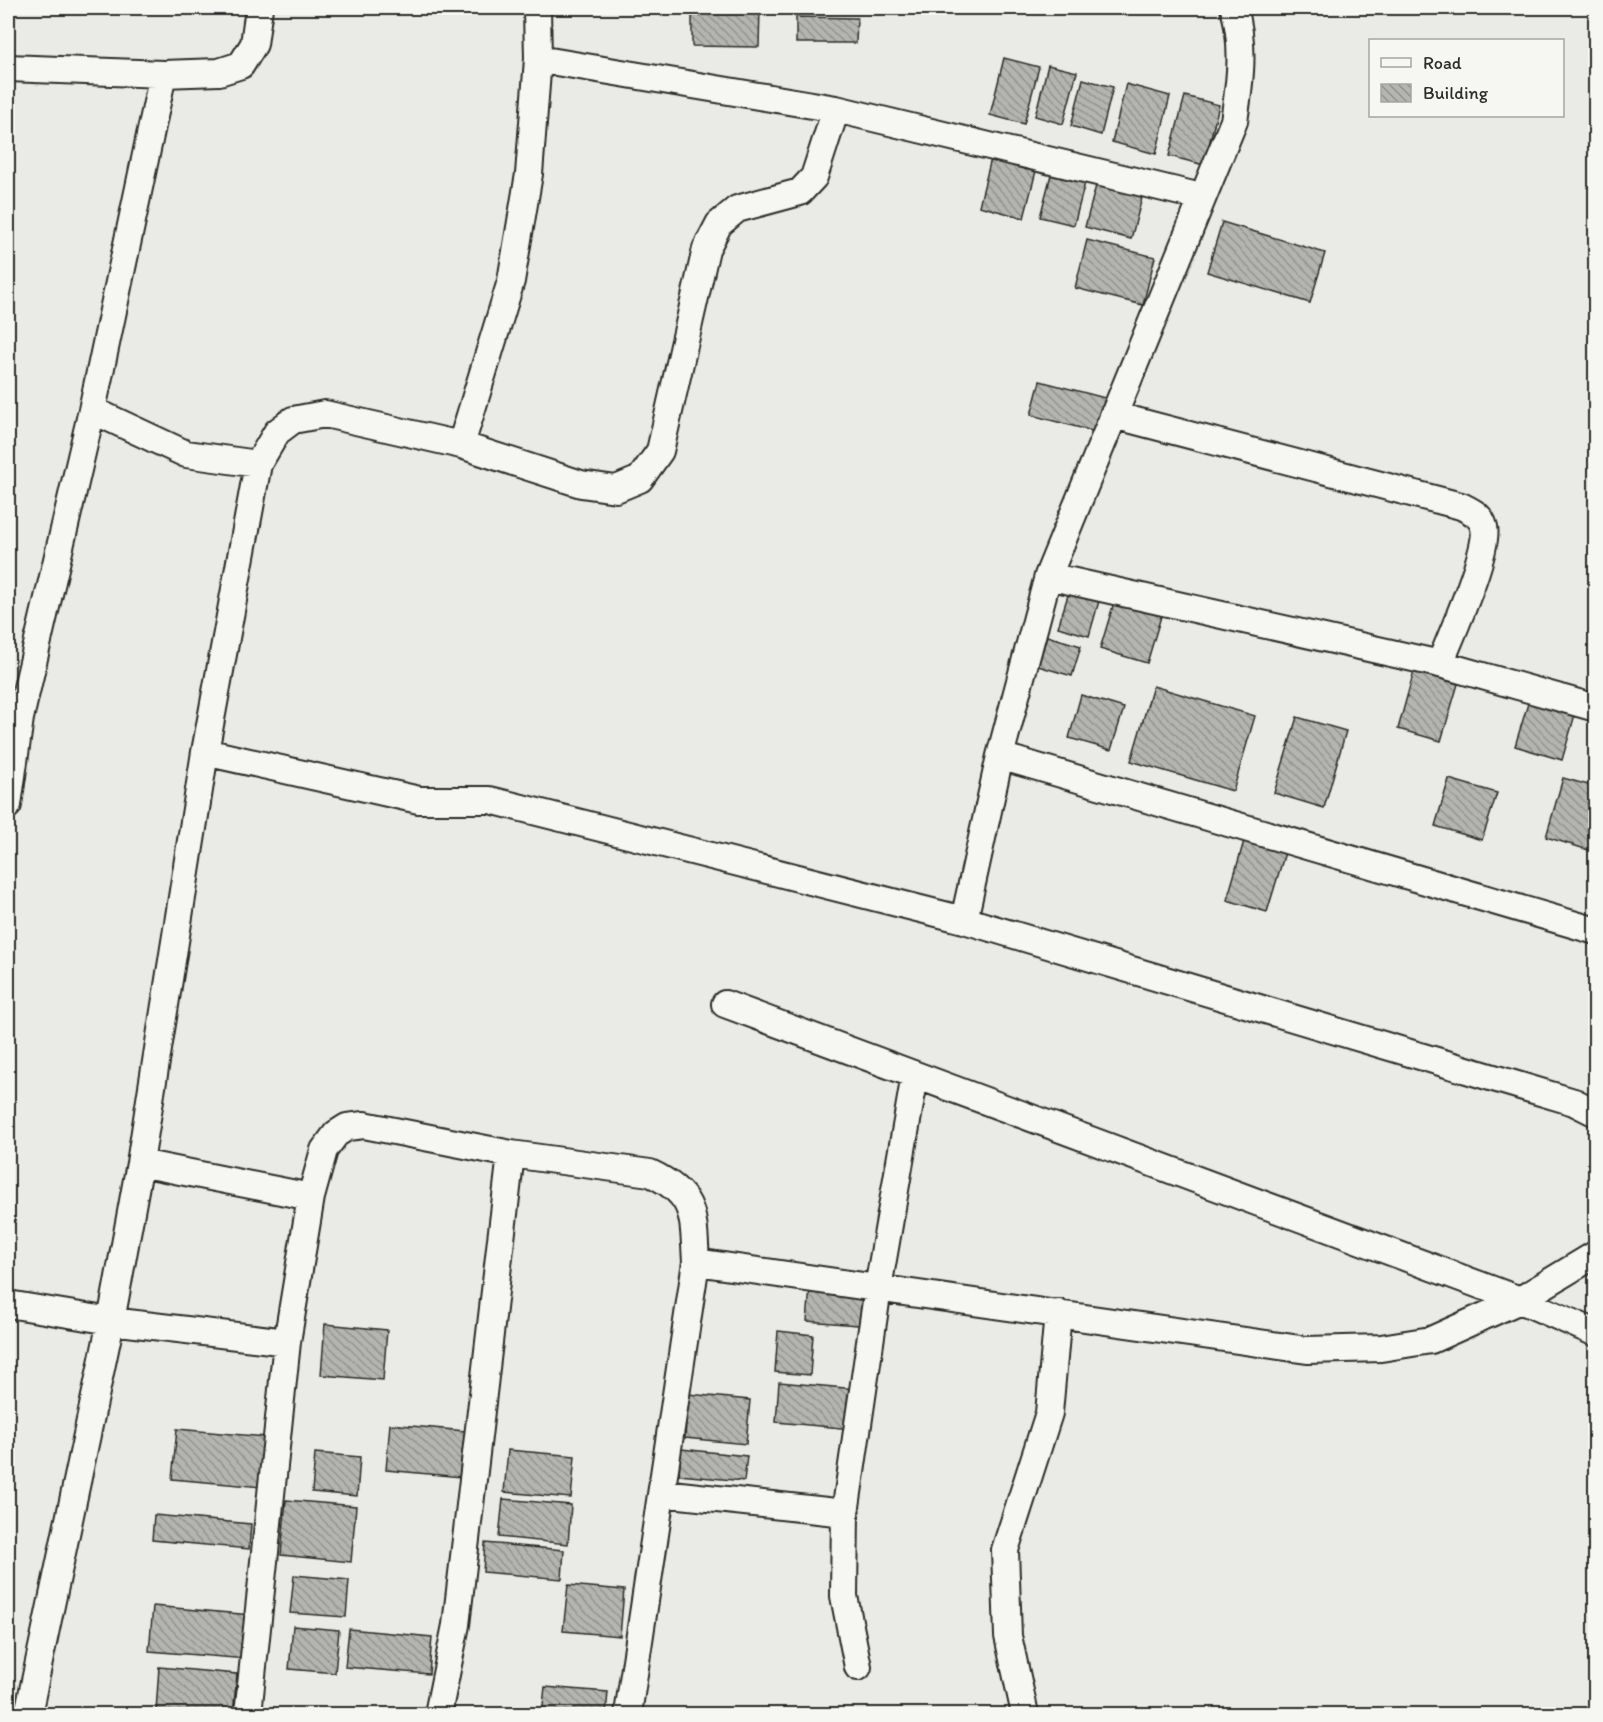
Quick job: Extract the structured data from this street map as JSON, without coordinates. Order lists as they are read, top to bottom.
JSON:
{
  "legend": ["Road", "Building"]
}
